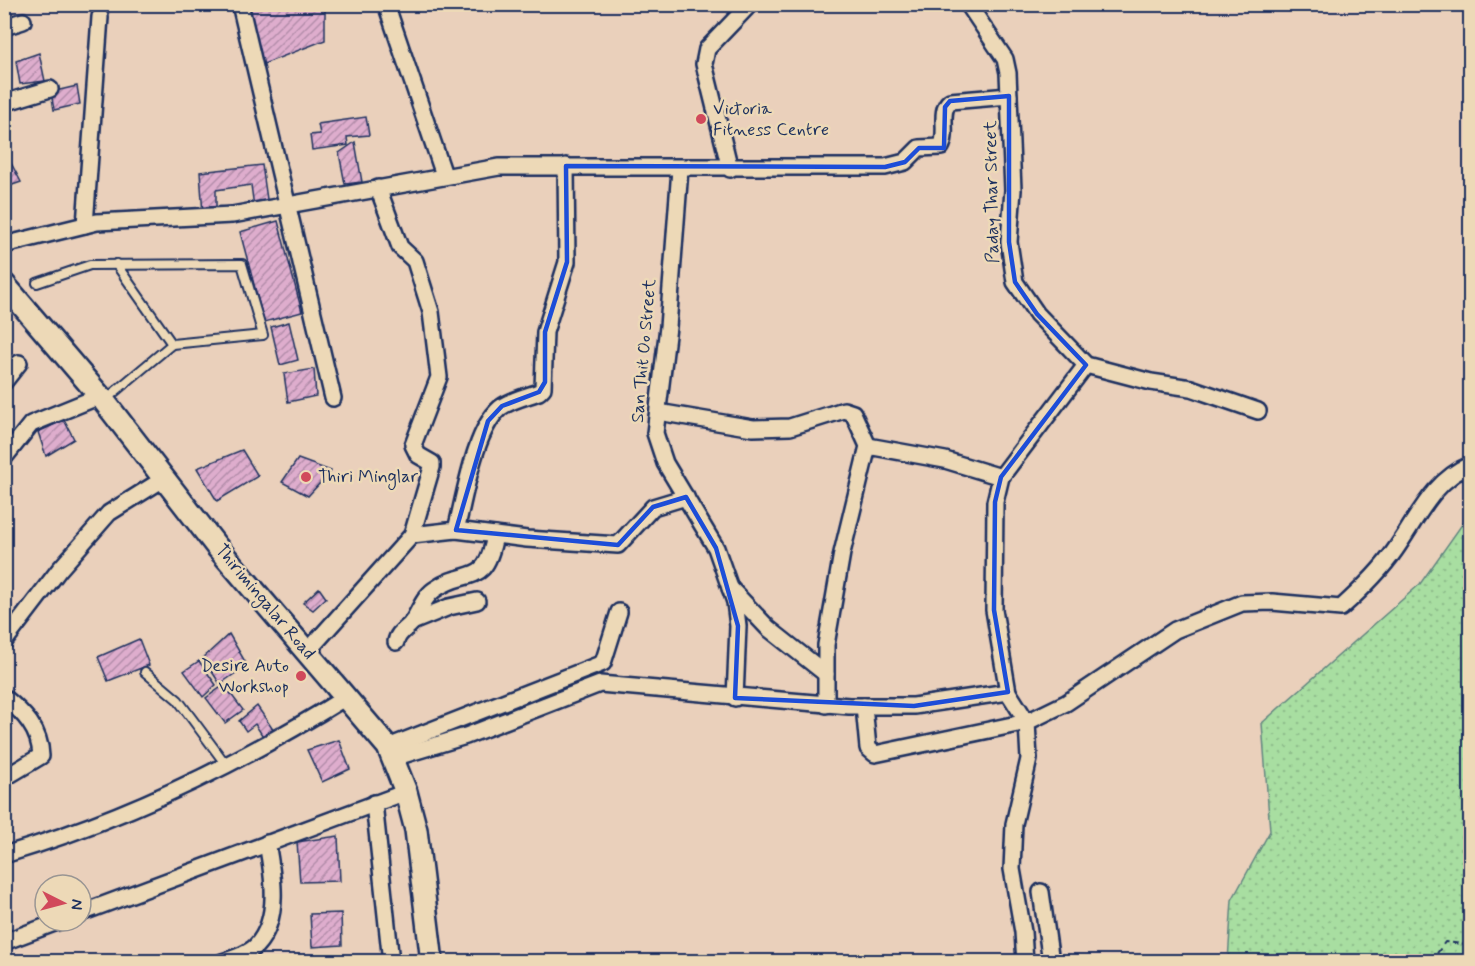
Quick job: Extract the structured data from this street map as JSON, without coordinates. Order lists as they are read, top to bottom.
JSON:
{
  "streets": {
    "street": ["Paday Thar Street", "San Thit Oo Street", "Thirimingalar Road"]
  },
  "places": ["Victoria Fitness Centre", "Thiri Minglar", "Desire Auto Workshop"],
  "north": "right"
}
